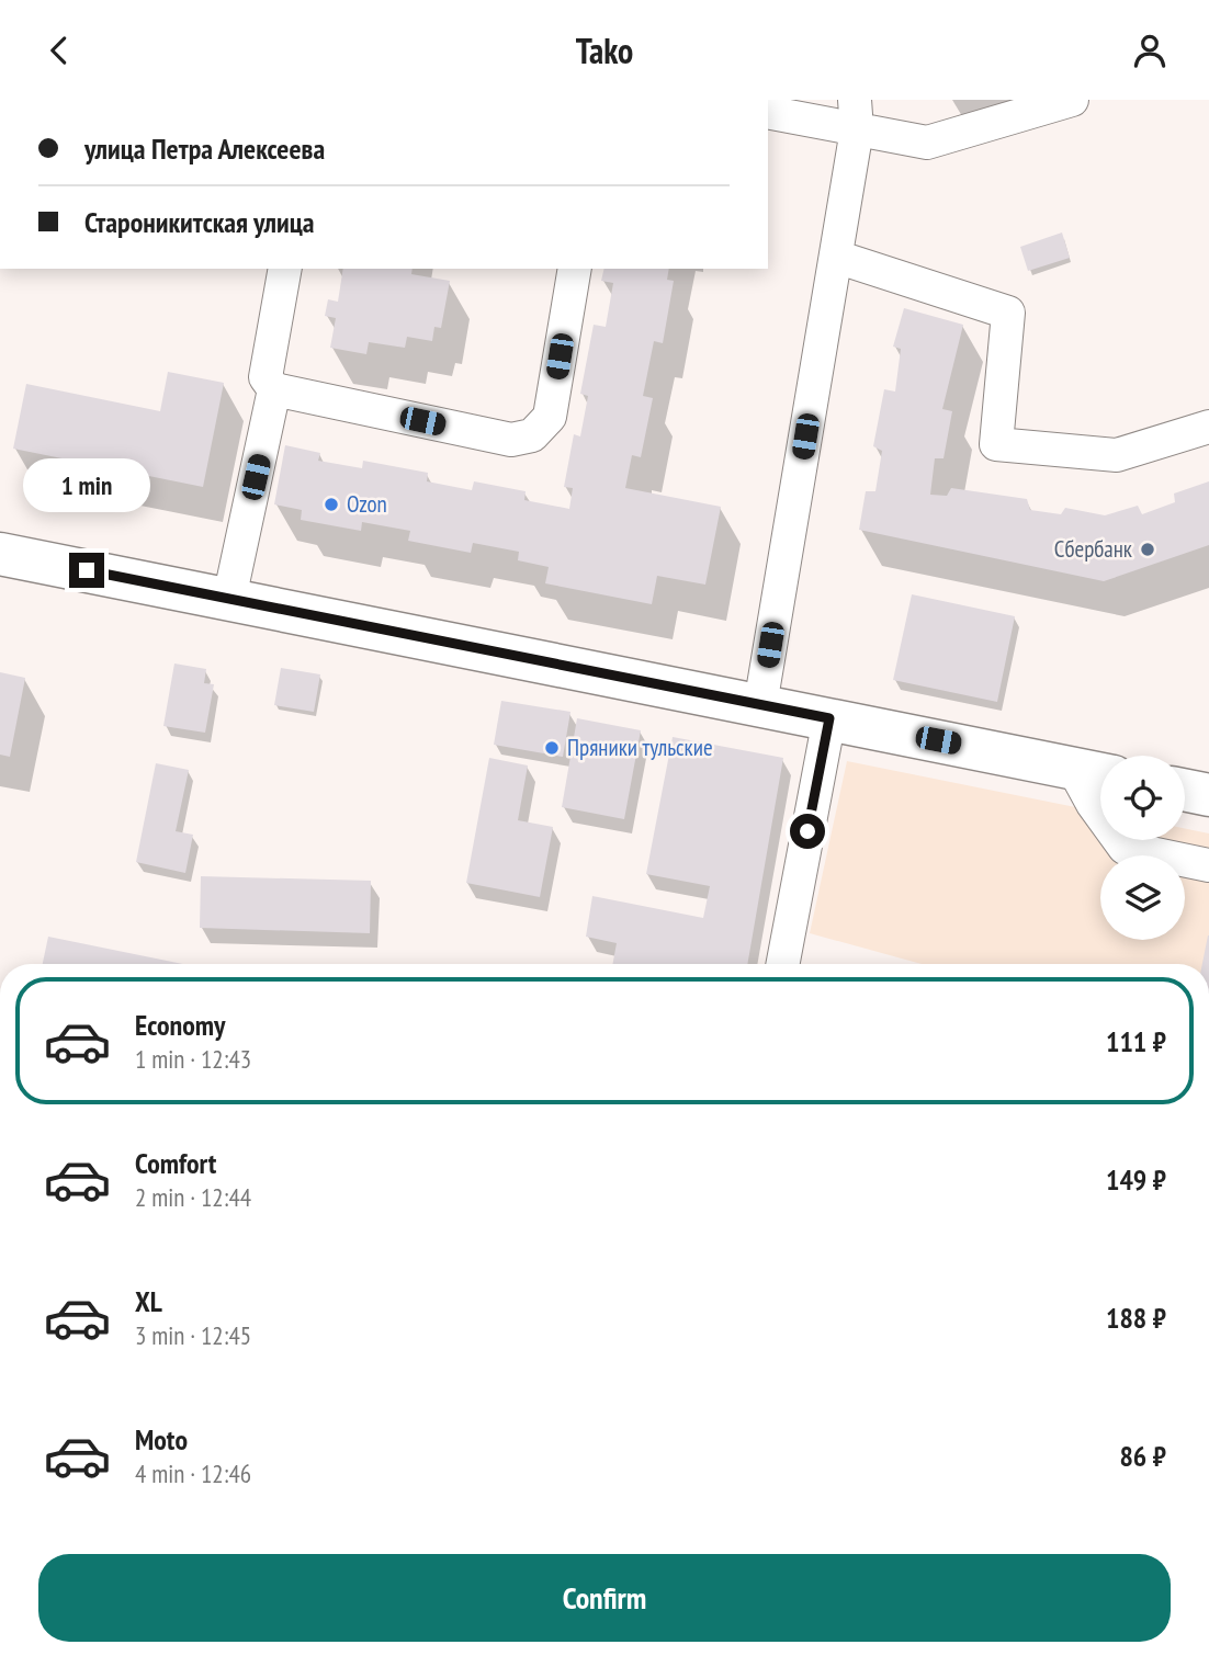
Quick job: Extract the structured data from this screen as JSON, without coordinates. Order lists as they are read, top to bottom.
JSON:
{
  "places": ["Ozon", "Сбербанк", "Пряники тульские"],
  "page": {
    "header": "Tako",
    "banner": ["улица Петра Алексеева", "Староникитская улица"],
    "bubble": "1 min",
    "list": [
      {
        "name": "Economy",
        "note": "1 min · 12:43",
        "value": "111 ₽"
      },
      {
        "name": "Comfort",
        "note": "2 min · 12:44",
        "value": "149 ₽"
      },
      {
        "name": "XL",
        "note": "3 min · 12:45",
        "value": "188 ₽"
      },
      {
        "name": "Moto",
        "note": "4 min · 12:46",
        "value": "86 ₽"
      }
    ],
    "buttons": "Confirm"
  }
}
